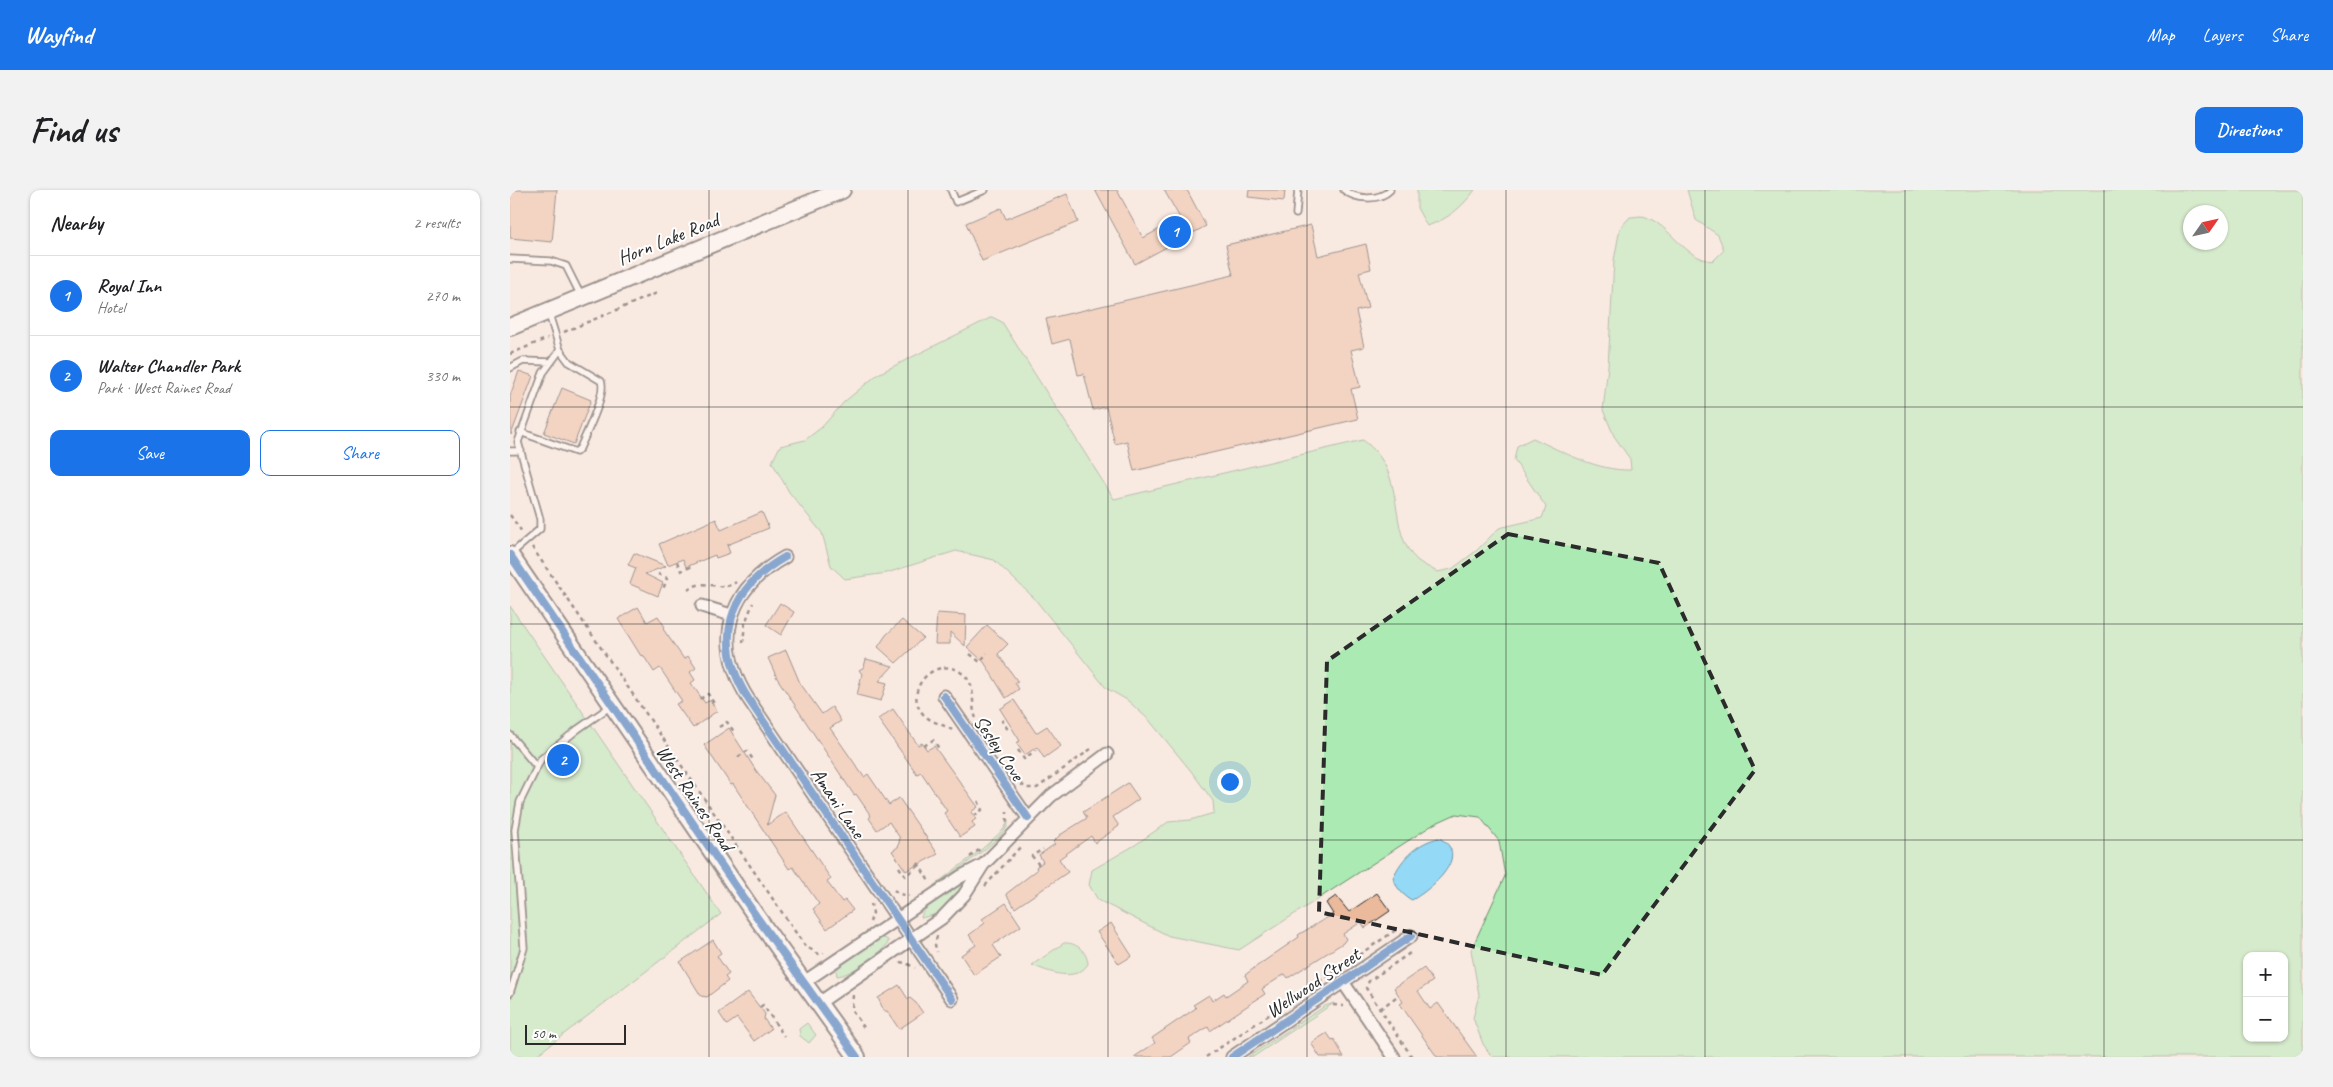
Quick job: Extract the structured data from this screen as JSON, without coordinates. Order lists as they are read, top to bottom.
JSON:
{
  "streets": {
    "main road": ["Horn Lake Road", "West Raines Road"],
    "street": ["Sesley Cove", "Amani Lane", "Wellwood Street"]
  },
  "scale_bar": "50 m",
  "north": "top right",
  "page": {
    "header": "Wayfind",
    "nav": ["Map", "Layers", "Share"],
    "buttons": [
      "Directions",
      ["Save", "Share"]
    ],
    "title": "Find us",
    "heading": ["Nearby", "2 results"],
    "pins": ["1", "2"],
    "list": [
      {
        "mark": "1",
        "name": "Royal Inn",
        "note": "Hotel",
        "value": "270 m"
      },
      {
        "mark": "2",
        "name": "Walter Chandler Park",
        "note": "Park · West Raines Road",
        "value": "330 m"
      }
    ],
    "map_buttons": ["+", "−"],
    "scale": "50 m"
  }
}
